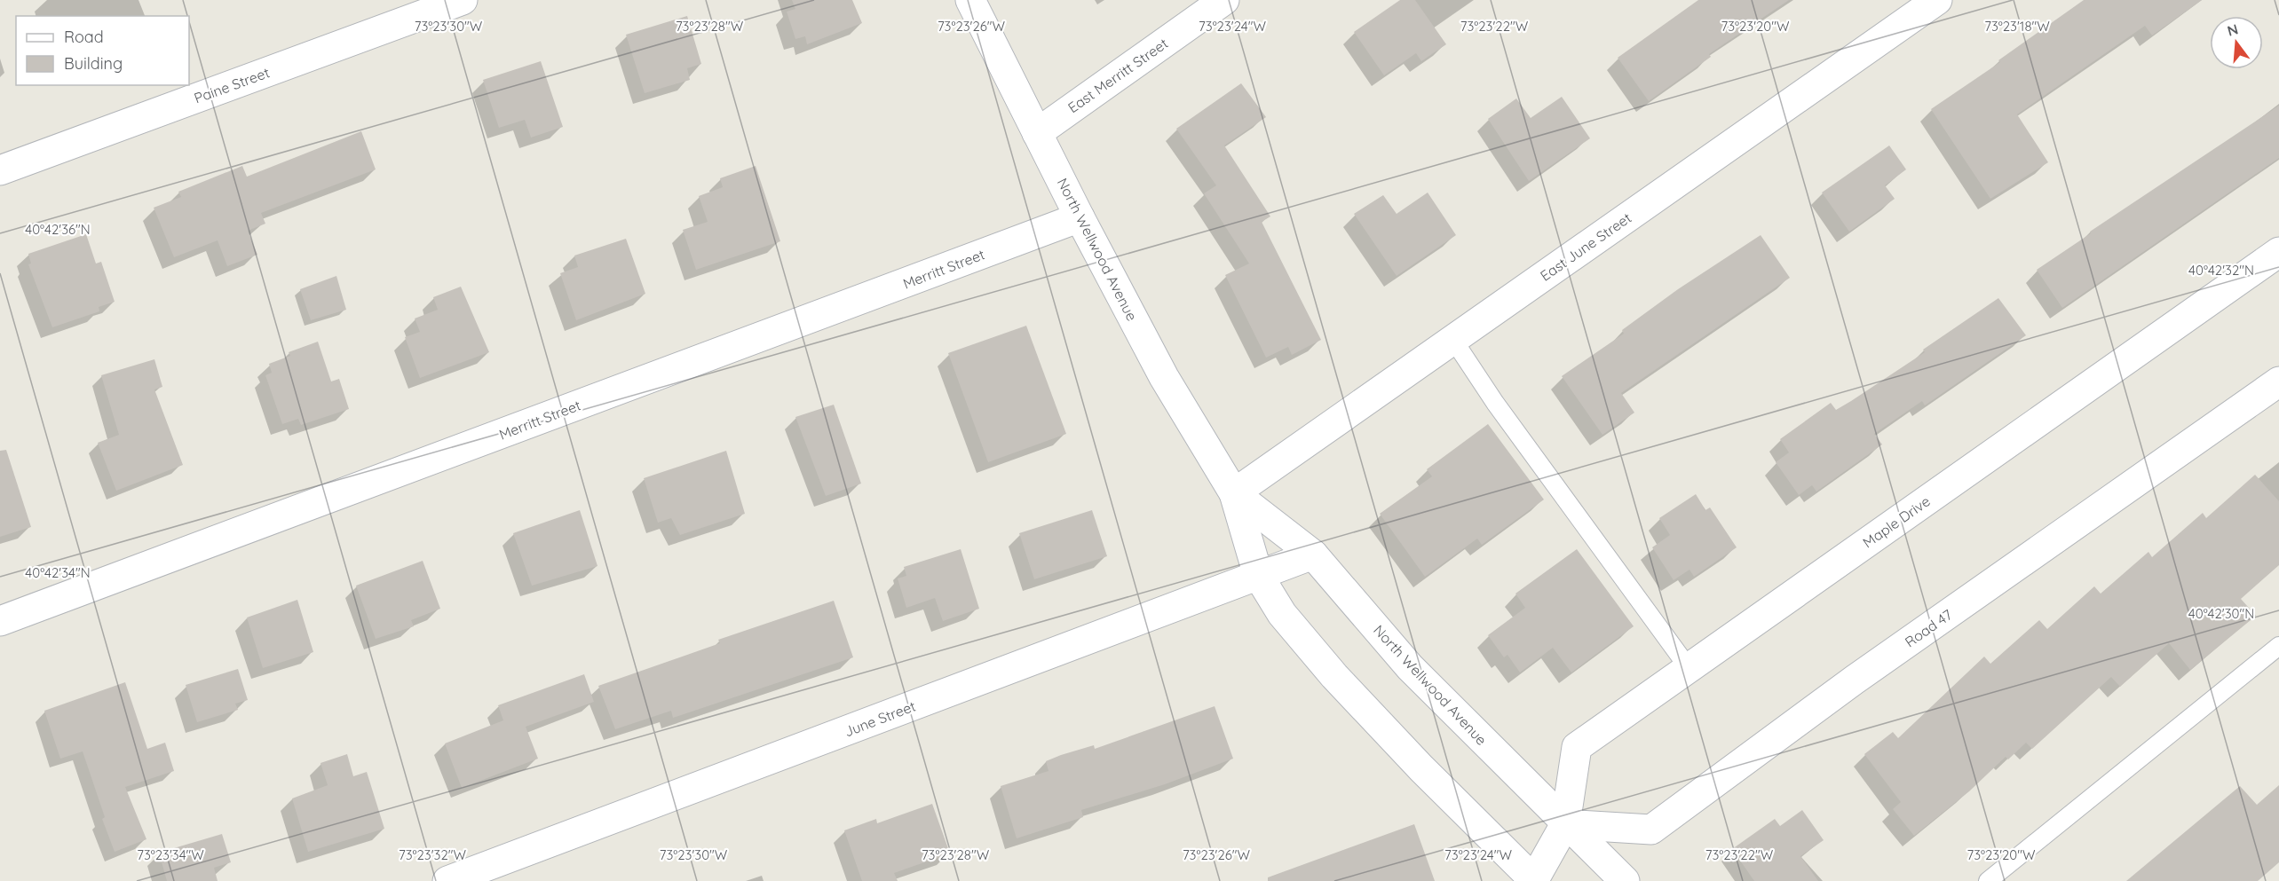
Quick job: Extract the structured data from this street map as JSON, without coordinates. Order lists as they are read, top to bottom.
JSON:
{
  "streets": {
    "street": [
      "East Merritt Street",
      "Paine Street",
      "East June Street",
      "North Wellwood Avenue",
      "Merritt Street",
      "Maple Drive",
      "Road 47",
      "June Street"
    ]
  },
  "crossings": [
    ["East Merritt Street", "North Wellwood Avenue"],
    ["East June Street", "North Wellwood Avenue"],
    ["North Wellwood Avenue", "Merritt Street"],
    ["North Wellwood Avenue", "Maple Drive"],
    ["North Wellwood Avenue", "Road 47"],
    ["North Wellwood Avenue", "June Street"],
    ["Maple Drive", "Road 47"]
  ],
  "legend": ["Road", "Building"],
  "north": "top",
  "coordinates": [
    "73°23'30\"W",
    "73°23'28\"W",
    "73°23'26\"W",
    "73°23'24\"W",
    "73°23'22\"W",
    "73°23'20\"W",
    "73°23'18\"W",
    "40°42'36\"N",
    "40°42'32\"N",
    "40°42'34\"N",
    "40°42'30\"N",
    "73°23'34\"W",
    "73°23'32\"W"
  ]
}
